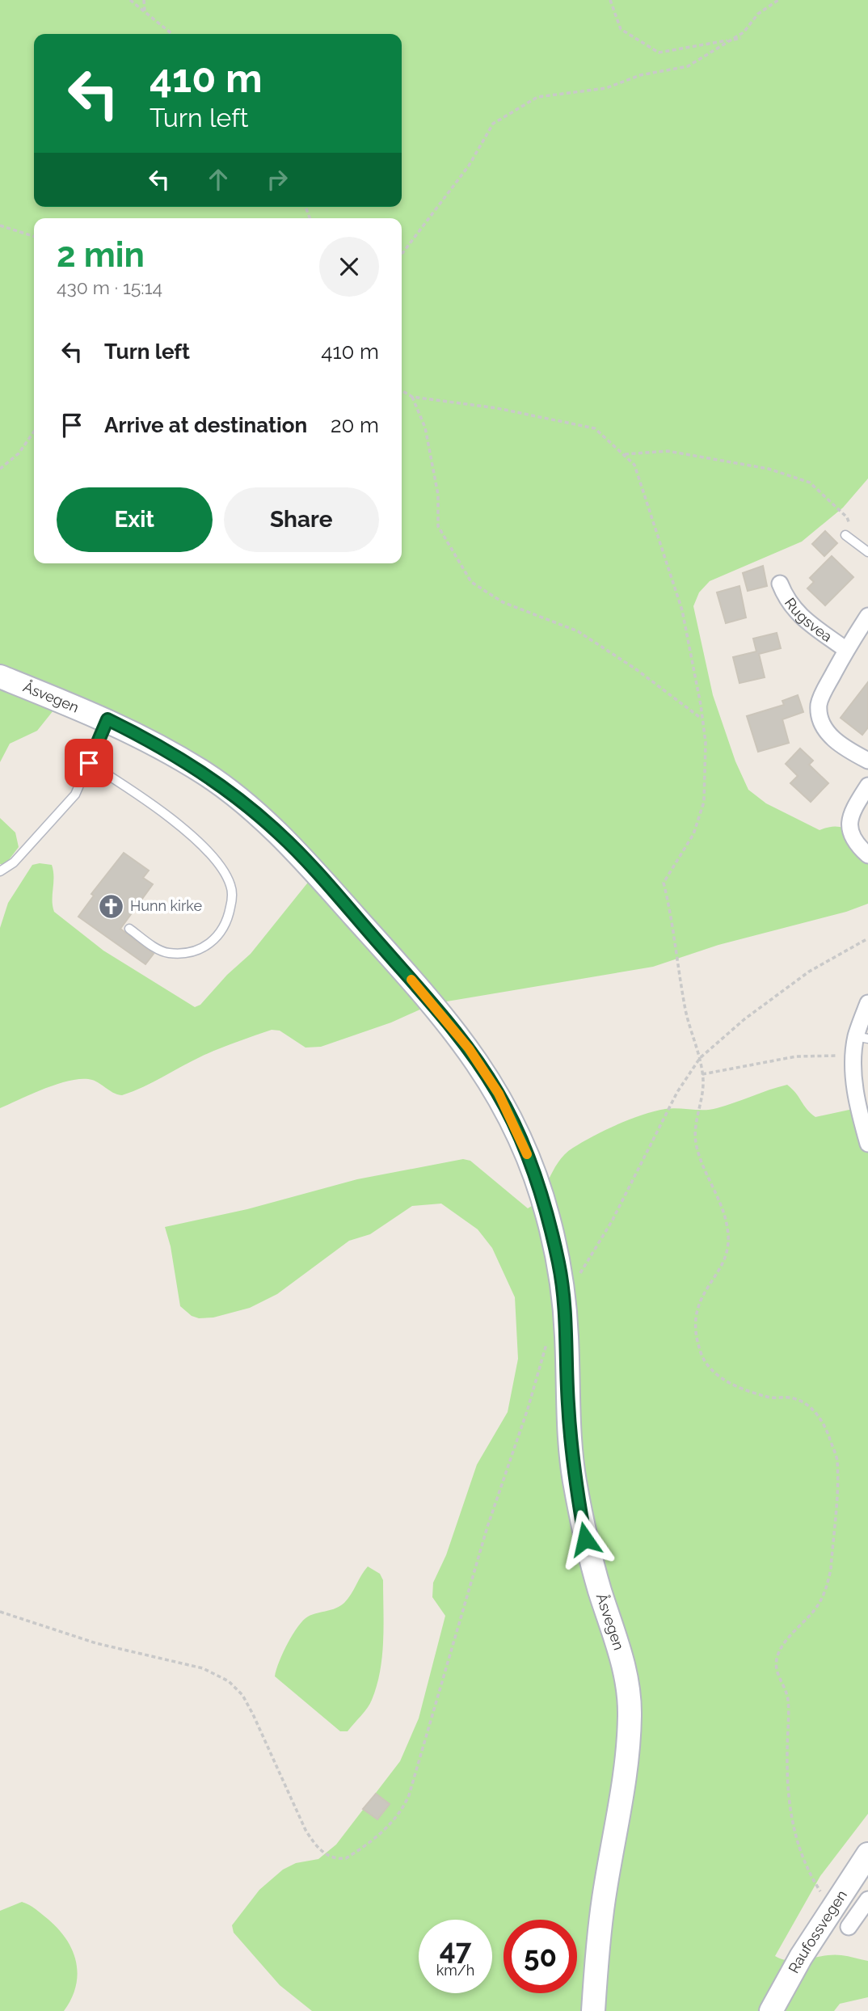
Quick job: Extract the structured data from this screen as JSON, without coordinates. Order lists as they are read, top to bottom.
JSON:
{
  "streets": {
    "main road": ["Åsvegen", "Raufossvegen"],
    "street": ["Rugsvea"]
  },
  "places": {
    "church": ["Hunn kirke"]
  },
  "page": {
    "turn": ["410 m", "Turn left"],
    "heading": ["2 min", "430 m · 15:14"],
    "list": [
      {
        "name": "Turn left",
        "value": "410 m"
      },
      {
        "name": "Arrive at destination",
        "value": "20 m"
      }
    ],
    "buttons": ["Exit", "Share"],
    "speed": "47 km/h",
    "limit": "50"
  }
}
